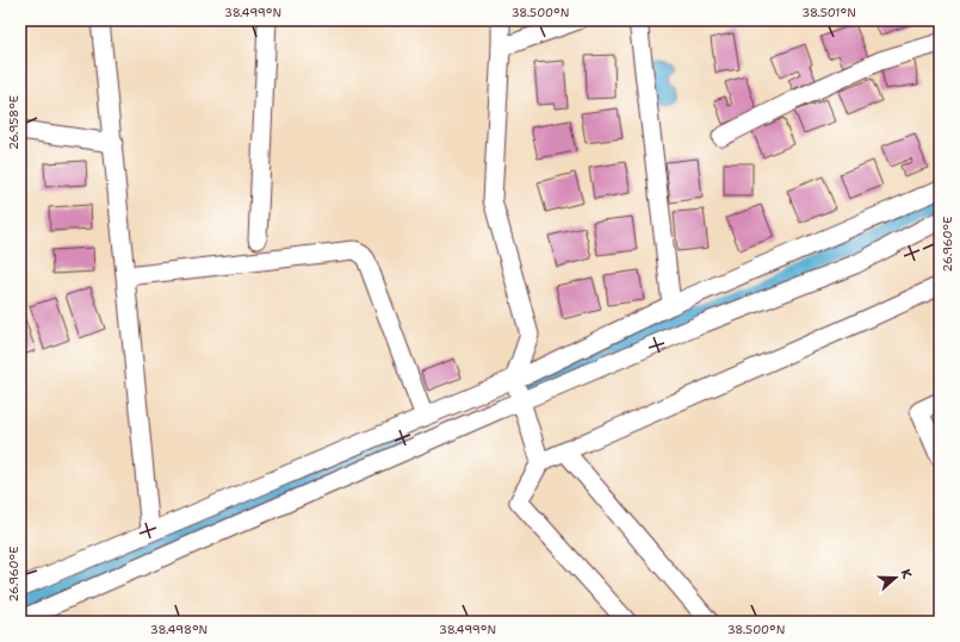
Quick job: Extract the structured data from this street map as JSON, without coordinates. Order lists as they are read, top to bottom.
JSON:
{
  "north": "right",
  "coordinates": [
    "38.499°N",
    "38.500°N",
    "38.501°N",
    "26.958°E",
    "26.960°E",
    "38.498°N"
  ]
}
